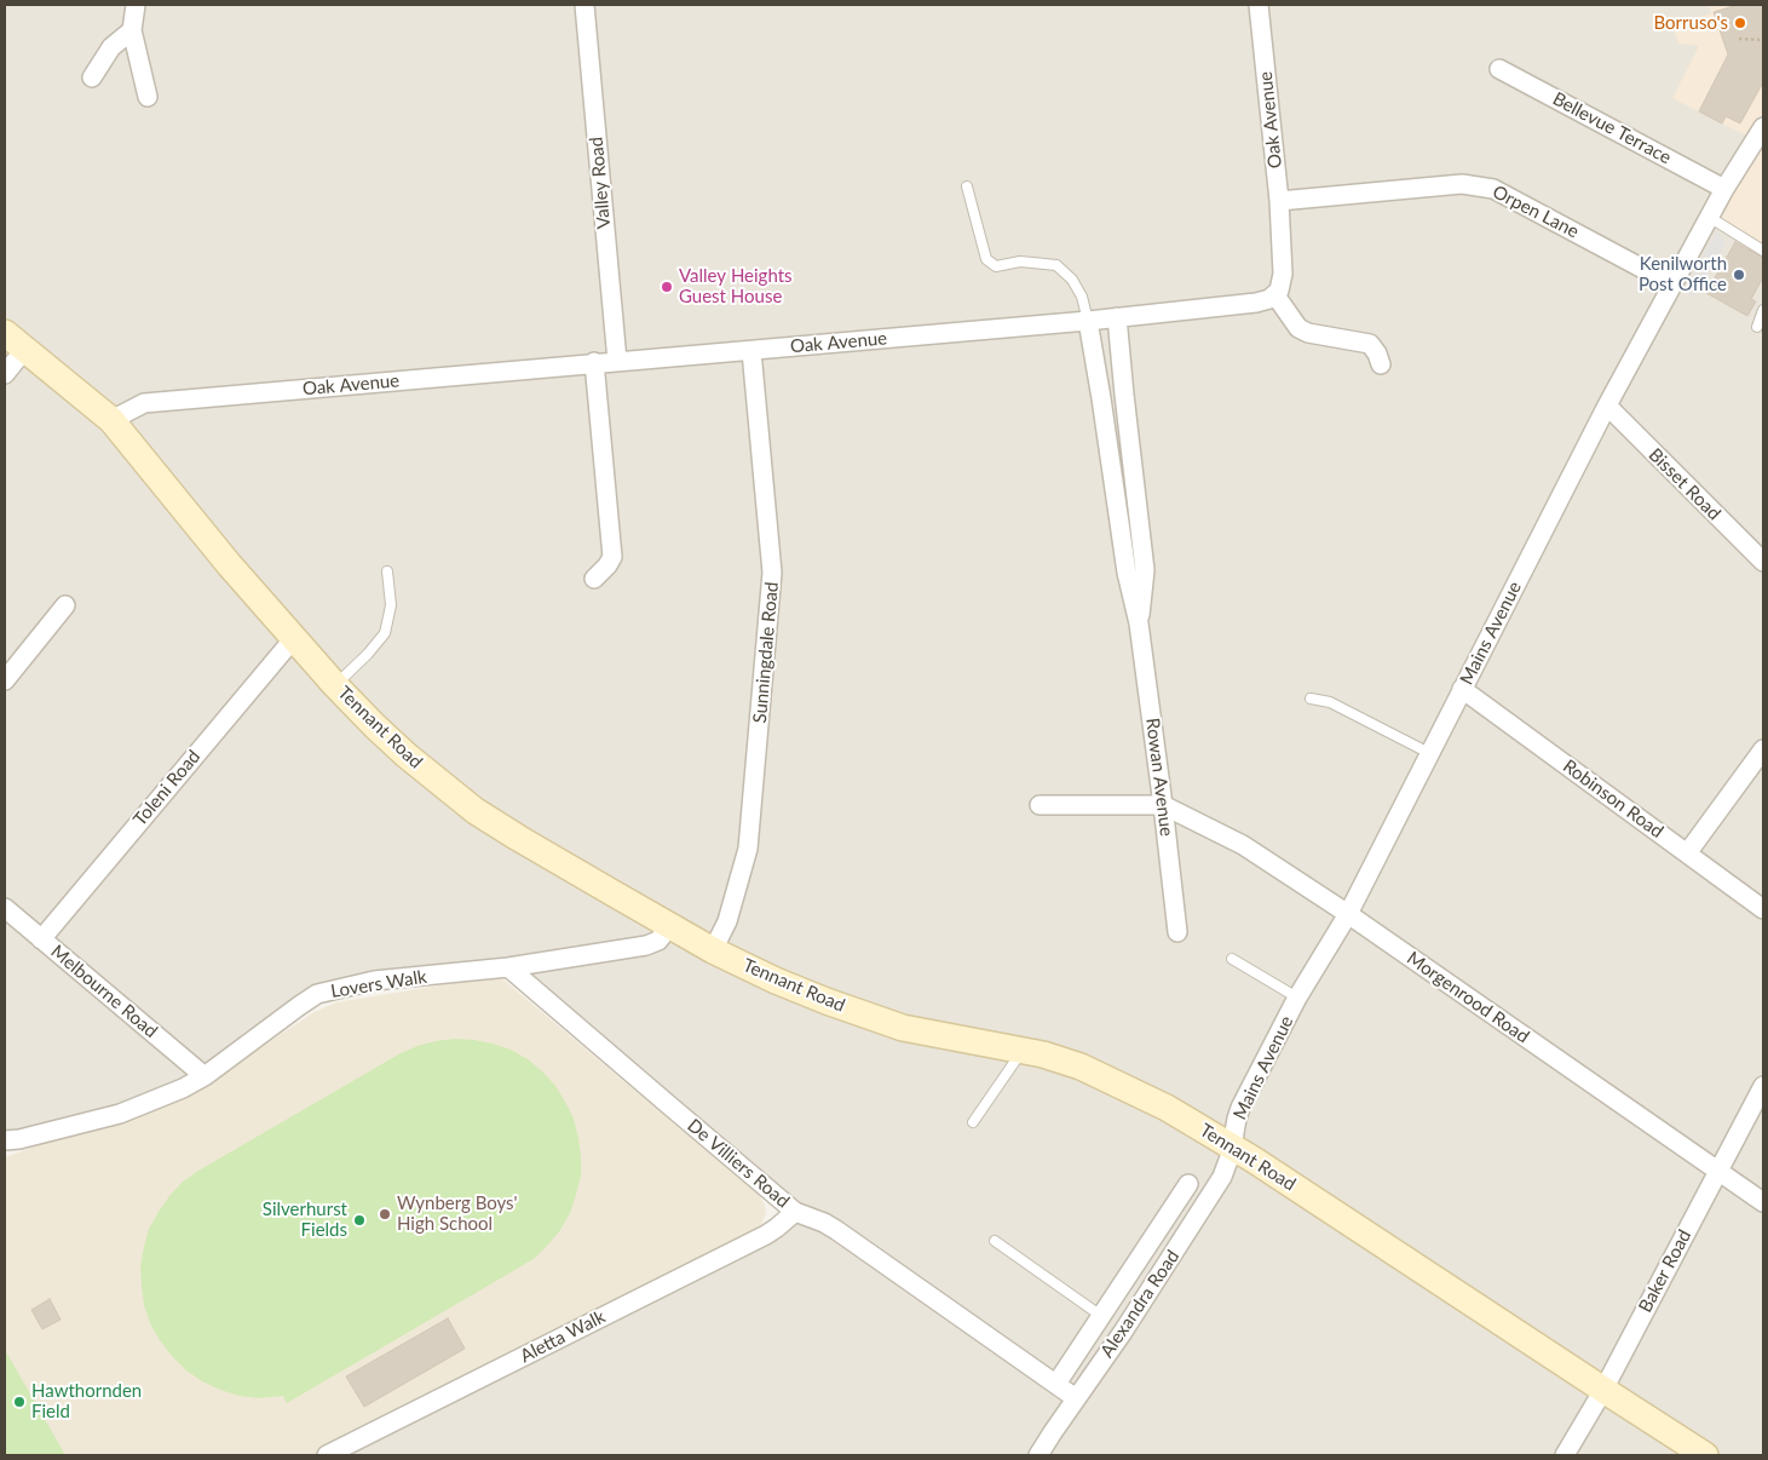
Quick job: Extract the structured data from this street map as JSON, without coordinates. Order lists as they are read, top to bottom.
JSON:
{
  "streets": {
    "main road": ["Tennant Road"],
    "street": [
      "Oak Avenue",
      "Bellevue Terrace",
      "Valley Road",
      "Orpen Lane",
      "Bisset Road",
      "Mains Avenue",
      "Sunningdale Road",
      "Rowan Avenue",
      "Toleni Road",
      "Robinson Road",
      "Lovers Walk",
      "Melbourne Road",
      "Morgenrood Road",
      "De Villiers Road",
      "Baker Road",
      "Alexandra Road",
      "Aletta Walk"
    ]
  },
  "crossings": [
    ["Oak Avenue", "Valley Road"],
    ["Oak Avenue", "Orpen Lane"],
    ["Oak Avenue", "Sunningdale Road"],
    ["Oak Avenue", "Tennant Road"],
    ["Oak Avenue", "Rowan Avenue"],
    ["Bellevue Terrace", "Mains Avenue"],
    ["Orpen Lane", "Mains Avenue"],
    ["Bisset Road", "Mains Avenue"],
    ["Mains Avenue", "Tennant Road"],
    ["Mains Avenue", "Robinson Road"],
    ["Mains Avenue", "Morgenrood Road"],
    ["Mains Avenue", "Alexandra Road"],
    ["Sunningdale Road", "Tennant Road"],
    ["Tennant Road", "Toleni Road"],
    ["Tennant Road", "Lovers Walk"],
    ["Tennant Road", "Baker Road"],
    ["Tennant Road", "Alexandra Road"],
    ["Rowan Avenue", "Morgenrood Road"],
    ["Toleni Road", "Melbourne Road"],
    ["Lovers Walk", "Melbourne Road"],
    ["Lovers Walk", "De Villiers Road"],
    ["Morgenrood Road", "Baker Road"],
    ["De Villiers Road", "Alexandra Road"],
    ["De Villiers Road", "Aletta Walk"]
  ],
  "places": [
    "Borruso's",
    "Kenilworth Post Office",
    "Valley Heights Guest House",
    "Wynberg Boys' High School",
    "Silverhurst Fields",
    "Hawthornden Field"
  ]
}
